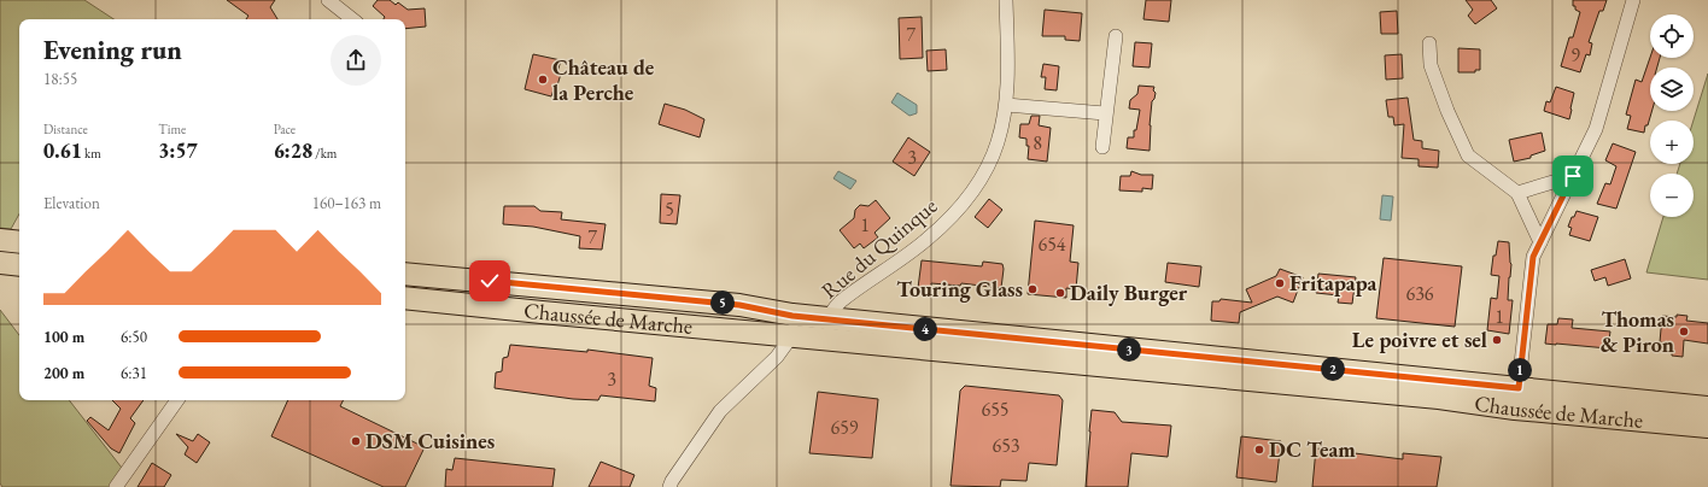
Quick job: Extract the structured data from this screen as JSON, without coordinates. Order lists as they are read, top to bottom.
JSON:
{
  "streets": {
    "main road": ["Chaussée de Marche"],
    "street": ["Rue du Quinque"]
  },
  "crossings": [
    ["Rue du Quinque", "Chaussée de Marche"]
  ],
  "places": [
    "Château de la Perche",
    "Fritapapa",
    "Touring Glass",
    "Daily Burger",
    "Thomas & Piron",
    "Le poivre et sel",
    "DSM Cuisines",
    "DC Team"
  ],
  "house_numbers": [
    "7",
    "9",
    "8",
    "3",
    "5",
    "1",
    "7",
    "654",
    "636",
    "1",
    "3",
    "655",
    "659",
    "653"
  ],
  "page": {
    "map_buttons": ["+", "−"],
    "heading": ["Evening run", "18:55"],
    "stats": [
      ["Distance", "0.61 km"],
      ["Time", "3:57"],
      ["Pace", "6:28 /km"]
    ],
    "chart": ["Elevation", "160–163 m"],
    "pins": [
      "5",
      "4",
      "3",
      "2",
      "1"
    ],
    "list": [
      {
        "name": "100 m",
        "note": "6:50"
      },
      {
        "name": "200 m",
        "note": "6:31"
      }
    ]
  }
}
